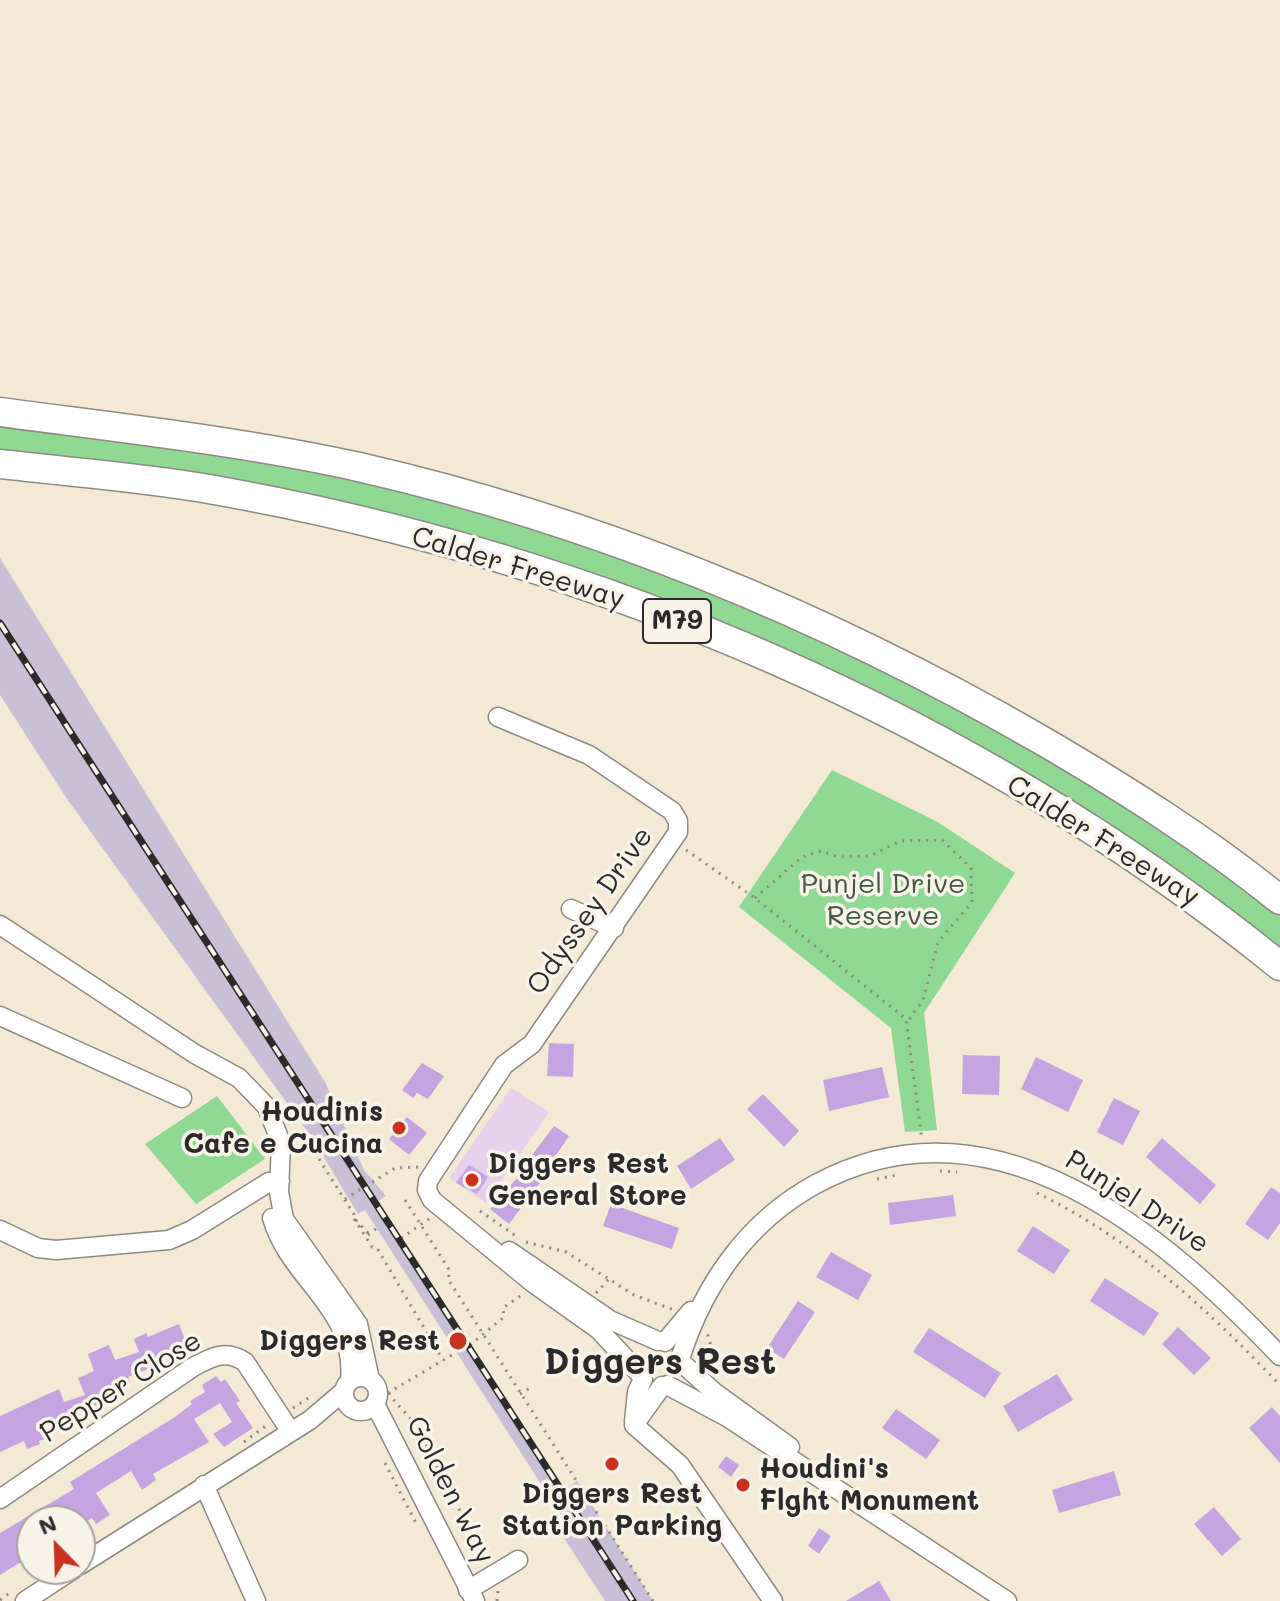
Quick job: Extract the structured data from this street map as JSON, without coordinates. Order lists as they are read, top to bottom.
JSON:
{
  "streets": {
    "highway": ["Calder Freeway", "M79"],
    "street": [
      "Odyssey Drive",
      "Punjel Drive",
      "Pepper Close",
      "Golden Way"
    ]
  },
  "districts": ["Diggers Rest"],
  "parks": ["Punjel Drive Reserve"],
  "places": [
    "Houdinis Cafe e Cucina",
    "Diggers Rest General Store",
    "Diggers Rest",
    "Diggers Rest Station Parking",
    "Houdini's Flght Monument"
  ],
  "north": "top left"
}
